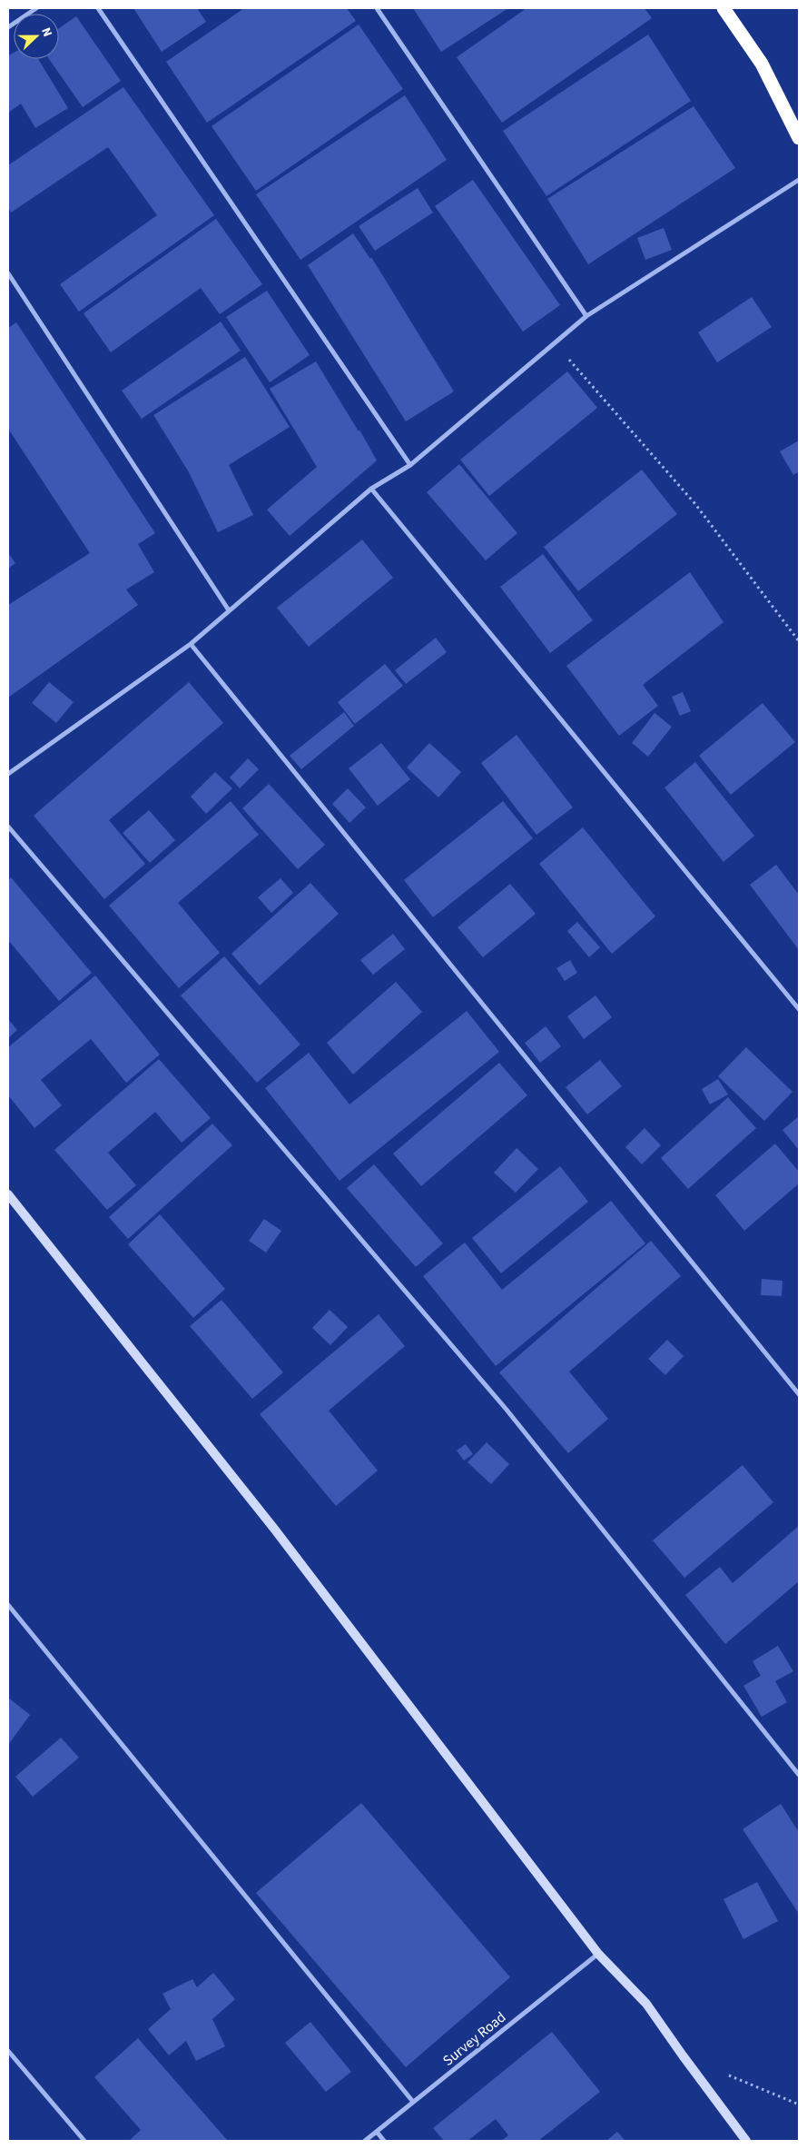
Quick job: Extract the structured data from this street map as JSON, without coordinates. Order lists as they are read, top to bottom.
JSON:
{
  "streets": {
    "street": ["Survey Road"]
  },
  "north": "right"
}
